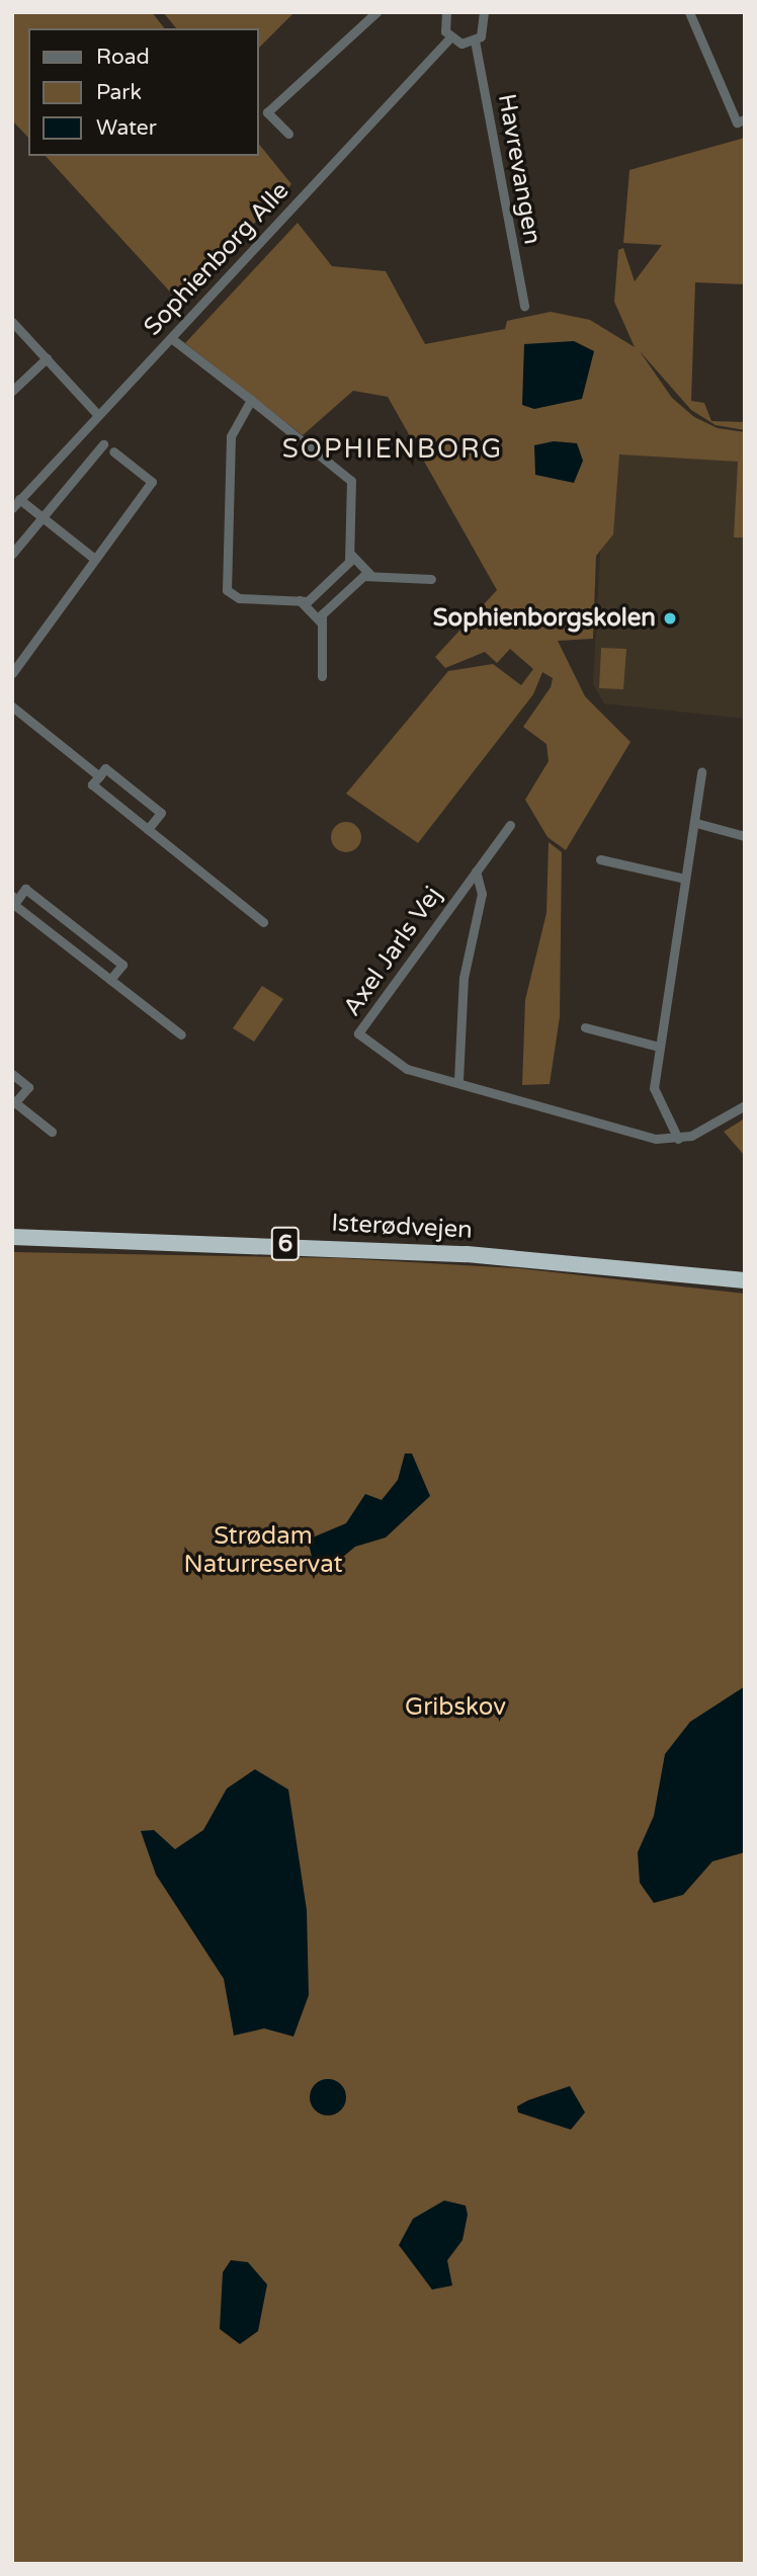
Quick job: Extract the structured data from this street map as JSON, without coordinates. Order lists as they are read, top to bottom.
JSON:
{
  "streets": {
    "highway": ["Isterødvejen", "6"],
    "street": ["Havrevangen", "Sophienborg Alle", "Axel Jarls Vej"]
  },
  "districts": ["SOPHIENBORG"],
  "parks": ["Strødam Naturreservat", "Gribskov"],
  "places": ["Sophienborgskolen"],
  "legend": ["Road", "Park", "Water"]
}
